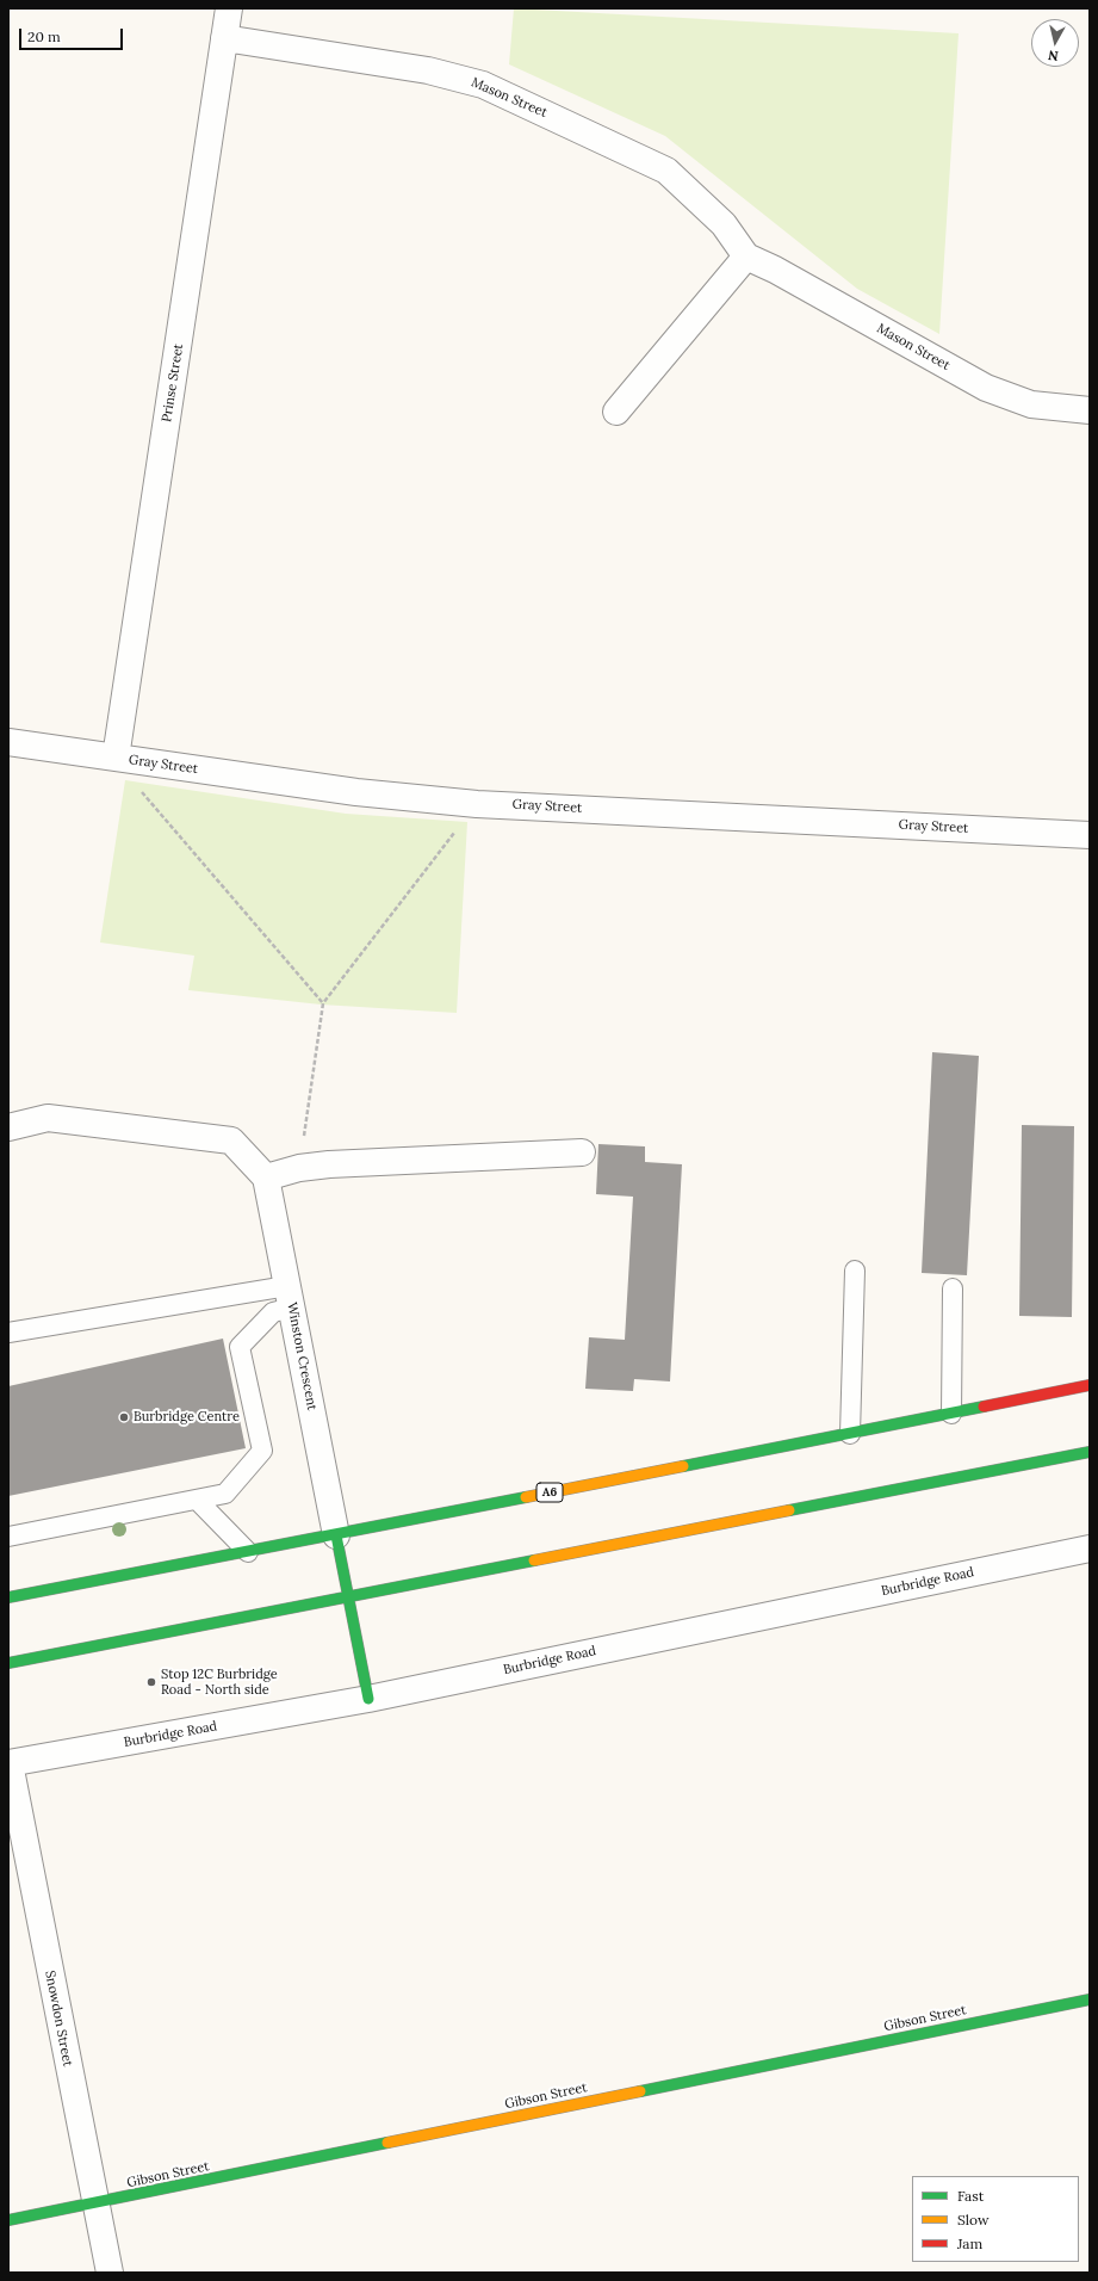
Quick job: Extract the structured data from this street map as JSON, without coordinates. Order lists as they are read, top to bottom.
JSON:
{
  "streets": {
    "main road": ["A6", "Gibson Street"],
    "street": [
      "Mason Street",
      "Prinse Street",
      "Gray Street",
      "Winston Crescent",
      "Burbridge Road",
      "Snowdon Street"
    ]
  },
  "crossings": [
    ["Mason Street", "Prinse Street"],
    ["Prinse Street", "Gray Street"],
    ["Winston Crescent", "A6"],
    ["Burbridge Road", "Snowdon Street"],
    ["Snowdon Street", "Gibson Street"]
  ],
  "places": ["Burbridge Centre", "Stop 12C Burbridge Road - North side"],
  "legend": ["Fast", "Slow", "Jam"],
  "scale_bar": "20 m",
  "north": "bottom"
}
